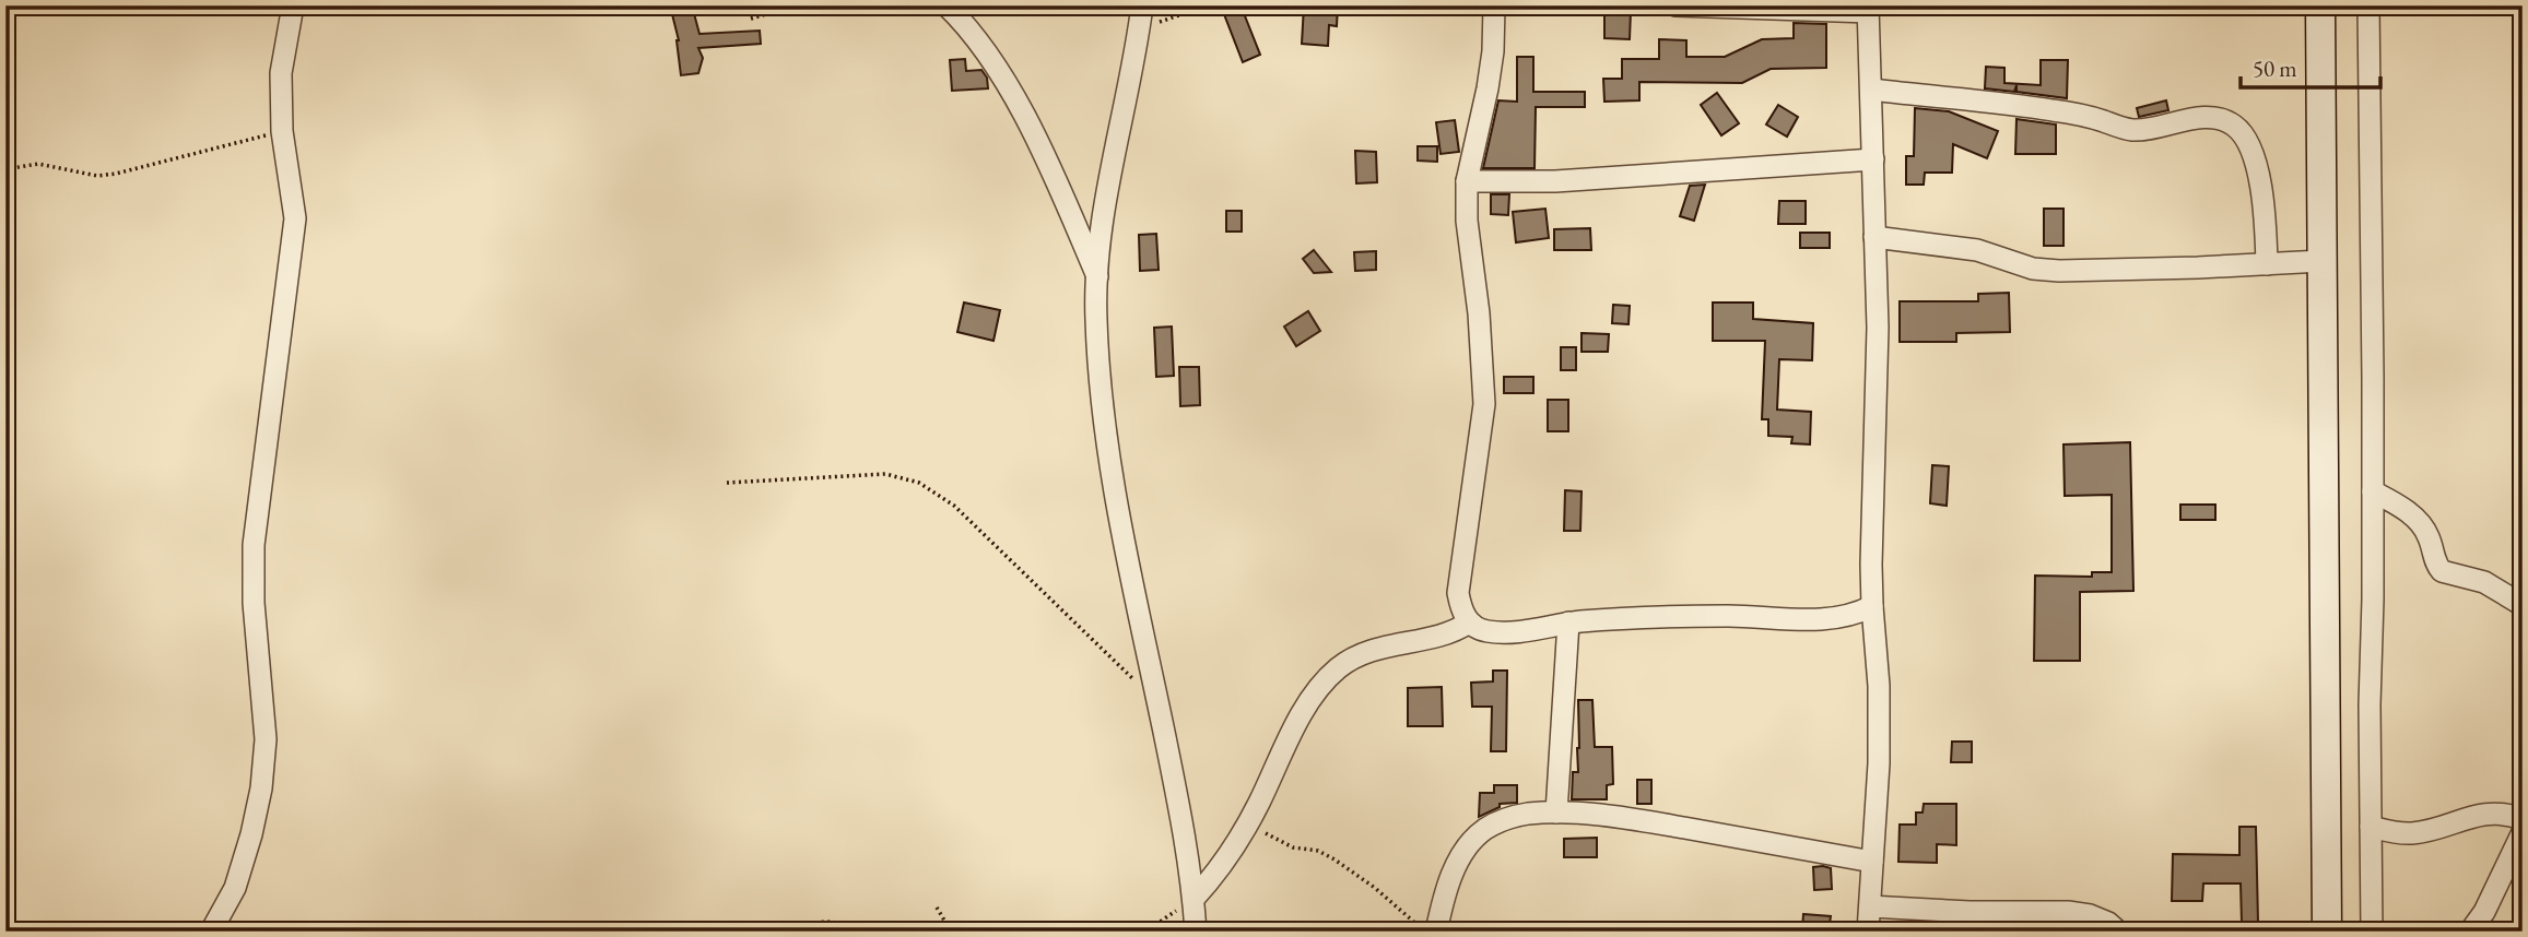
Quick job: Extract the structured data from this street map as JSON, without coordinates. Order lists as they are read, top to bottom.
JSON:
{
  "scale_bar": "50 m"
}
